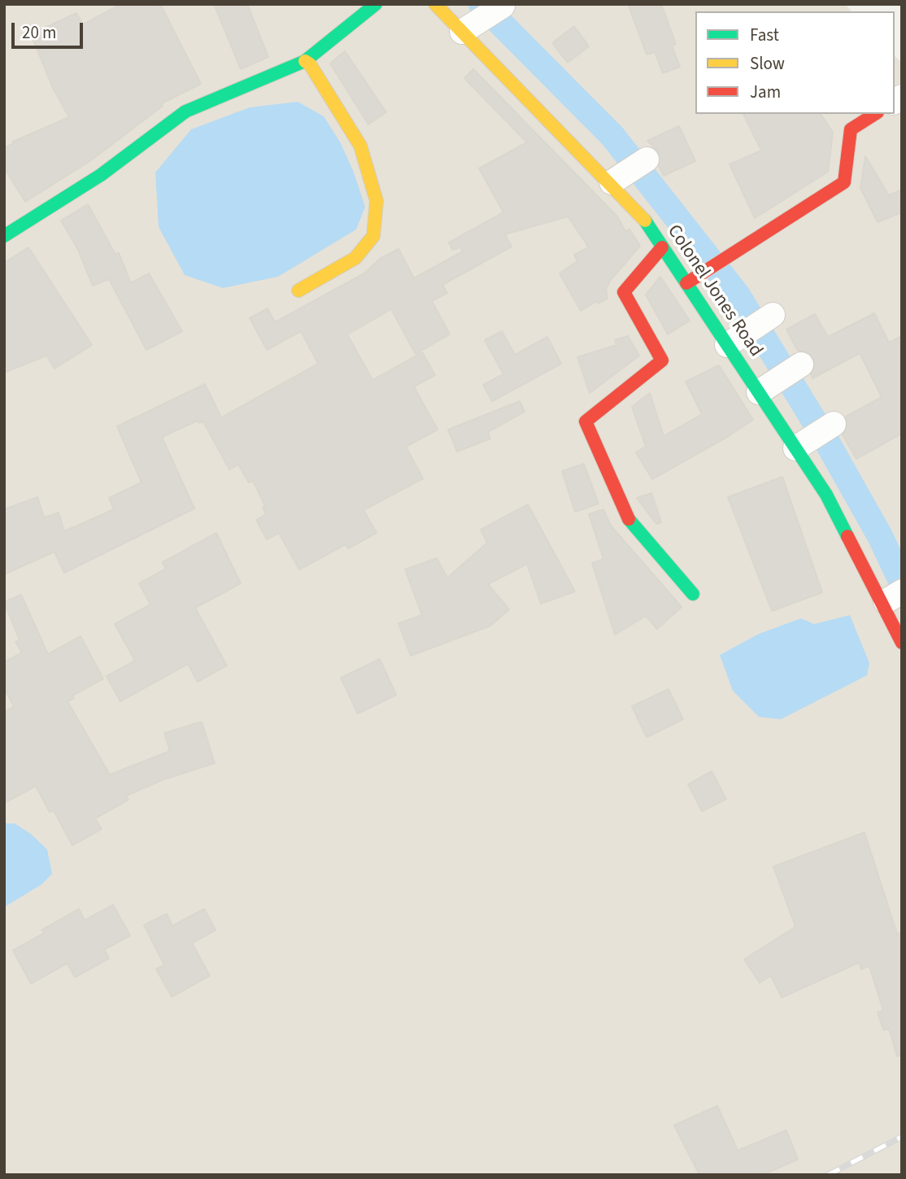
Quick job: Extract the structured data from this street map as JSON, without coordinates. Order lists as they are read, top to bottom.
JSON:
{
  "streets": {
    "street": ["Colonel Jones Road"]
  },
  "legend": ["Fast", "Slow", "Jam"],
  "scale_bar": "20 m"
}
